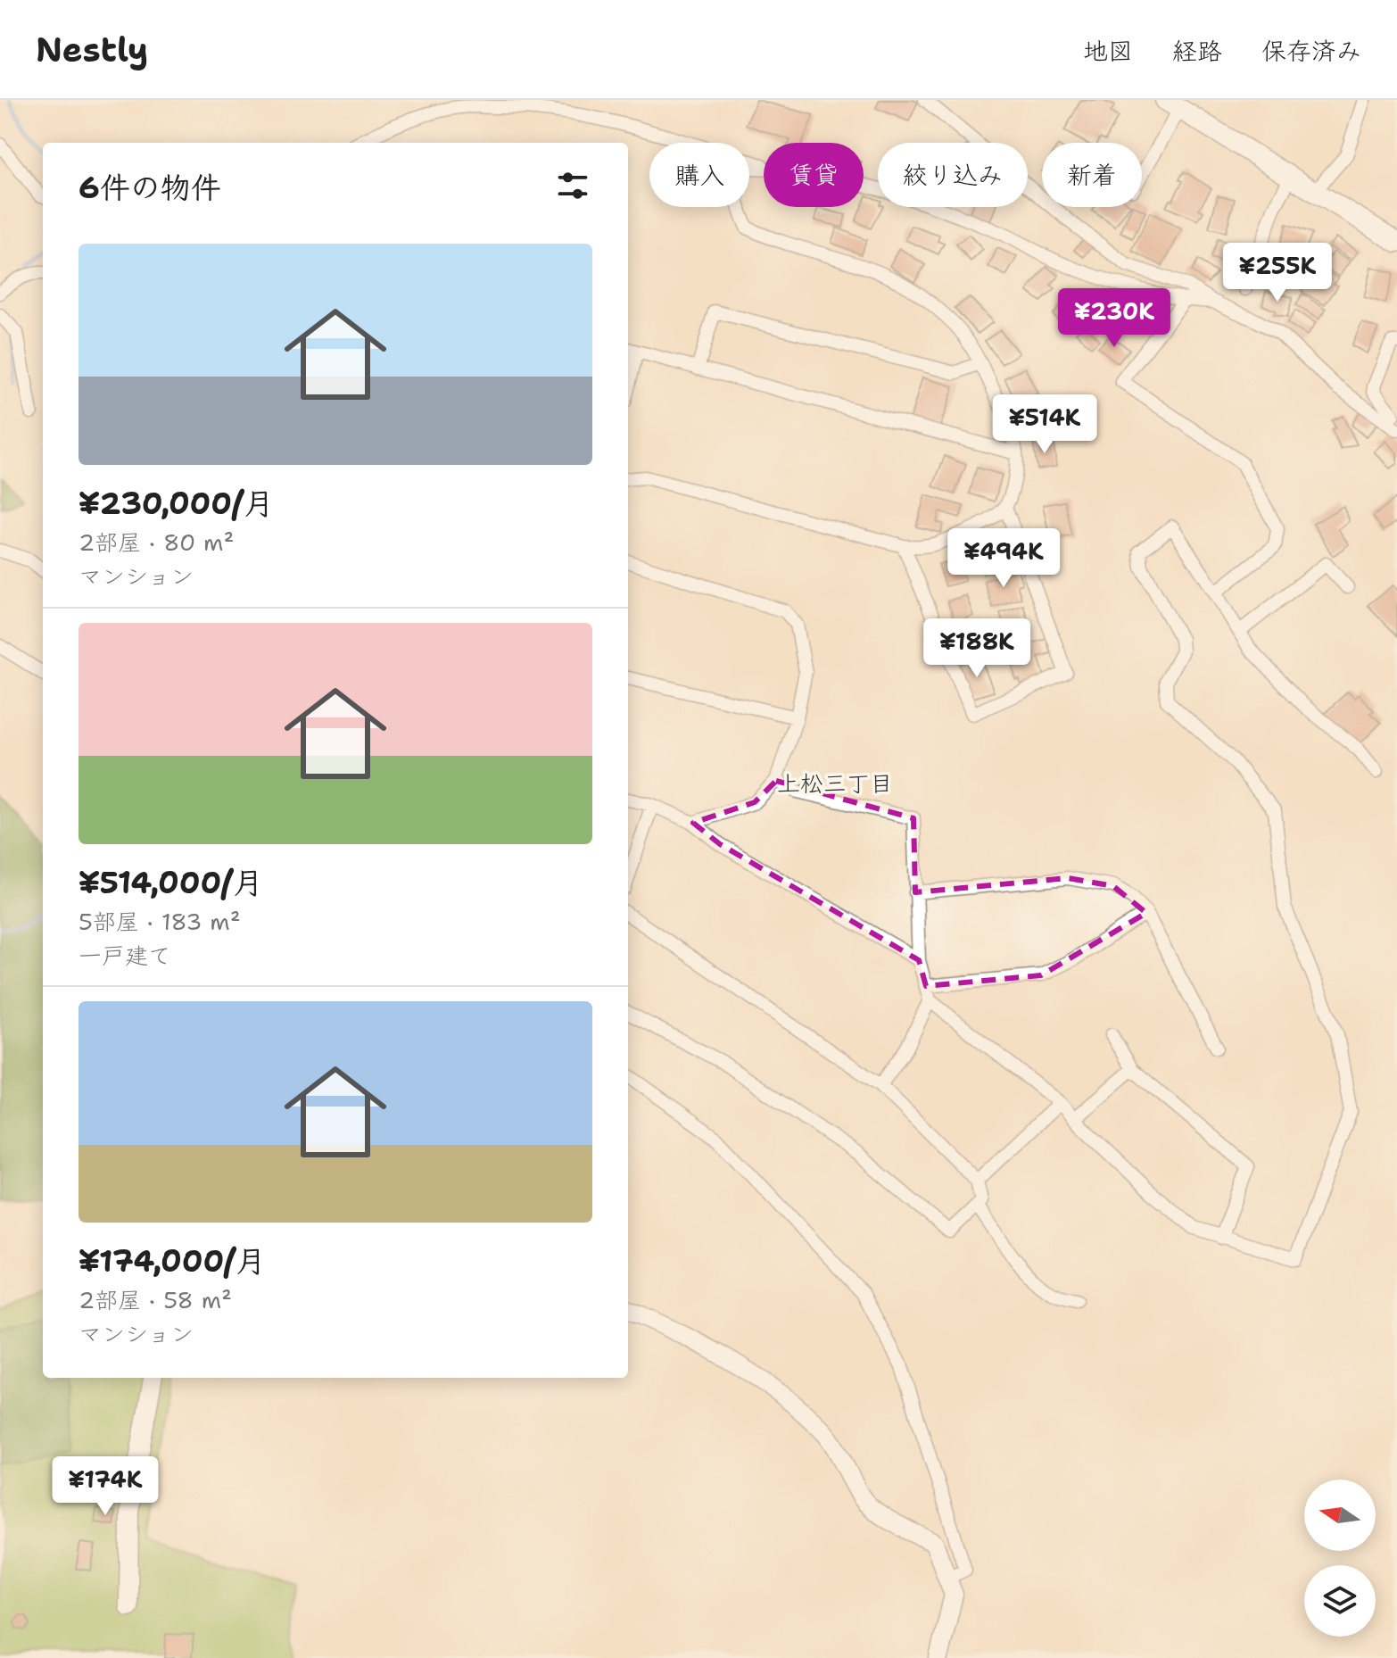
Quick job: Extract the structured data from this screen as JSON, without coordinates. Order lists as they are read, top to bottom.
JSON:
{
  "districts": ["上松三丁目"],
  "north": "left",
  "page": {
    "header": "Nestly",
    "nav": ["地図", "経路", "保存済み"],
    "chip": [
      "購入",
      "賃貸",
      "絞り込み",
      "新着"
    ],
    "heading": "6件の物件",
    "list": [
      {
        "name": "¥230,000/月",
        "note": "2部屋 · 80 m² · マンション"
      },
      {
        "name": "¥514,000/月",
        "note": "5部屋 · 183 m² · 一戸建て"
      },
      {
        "name": "¥174,000/月",
        "note": "2部屋 · 58 m² · マンション"
      }
    ],
    "price": [
      "¥255K",
      "¥230K",
      "¥514K",
      "¥494K",
      "¥188K",
      "¥174K"
    ]
  }
}
